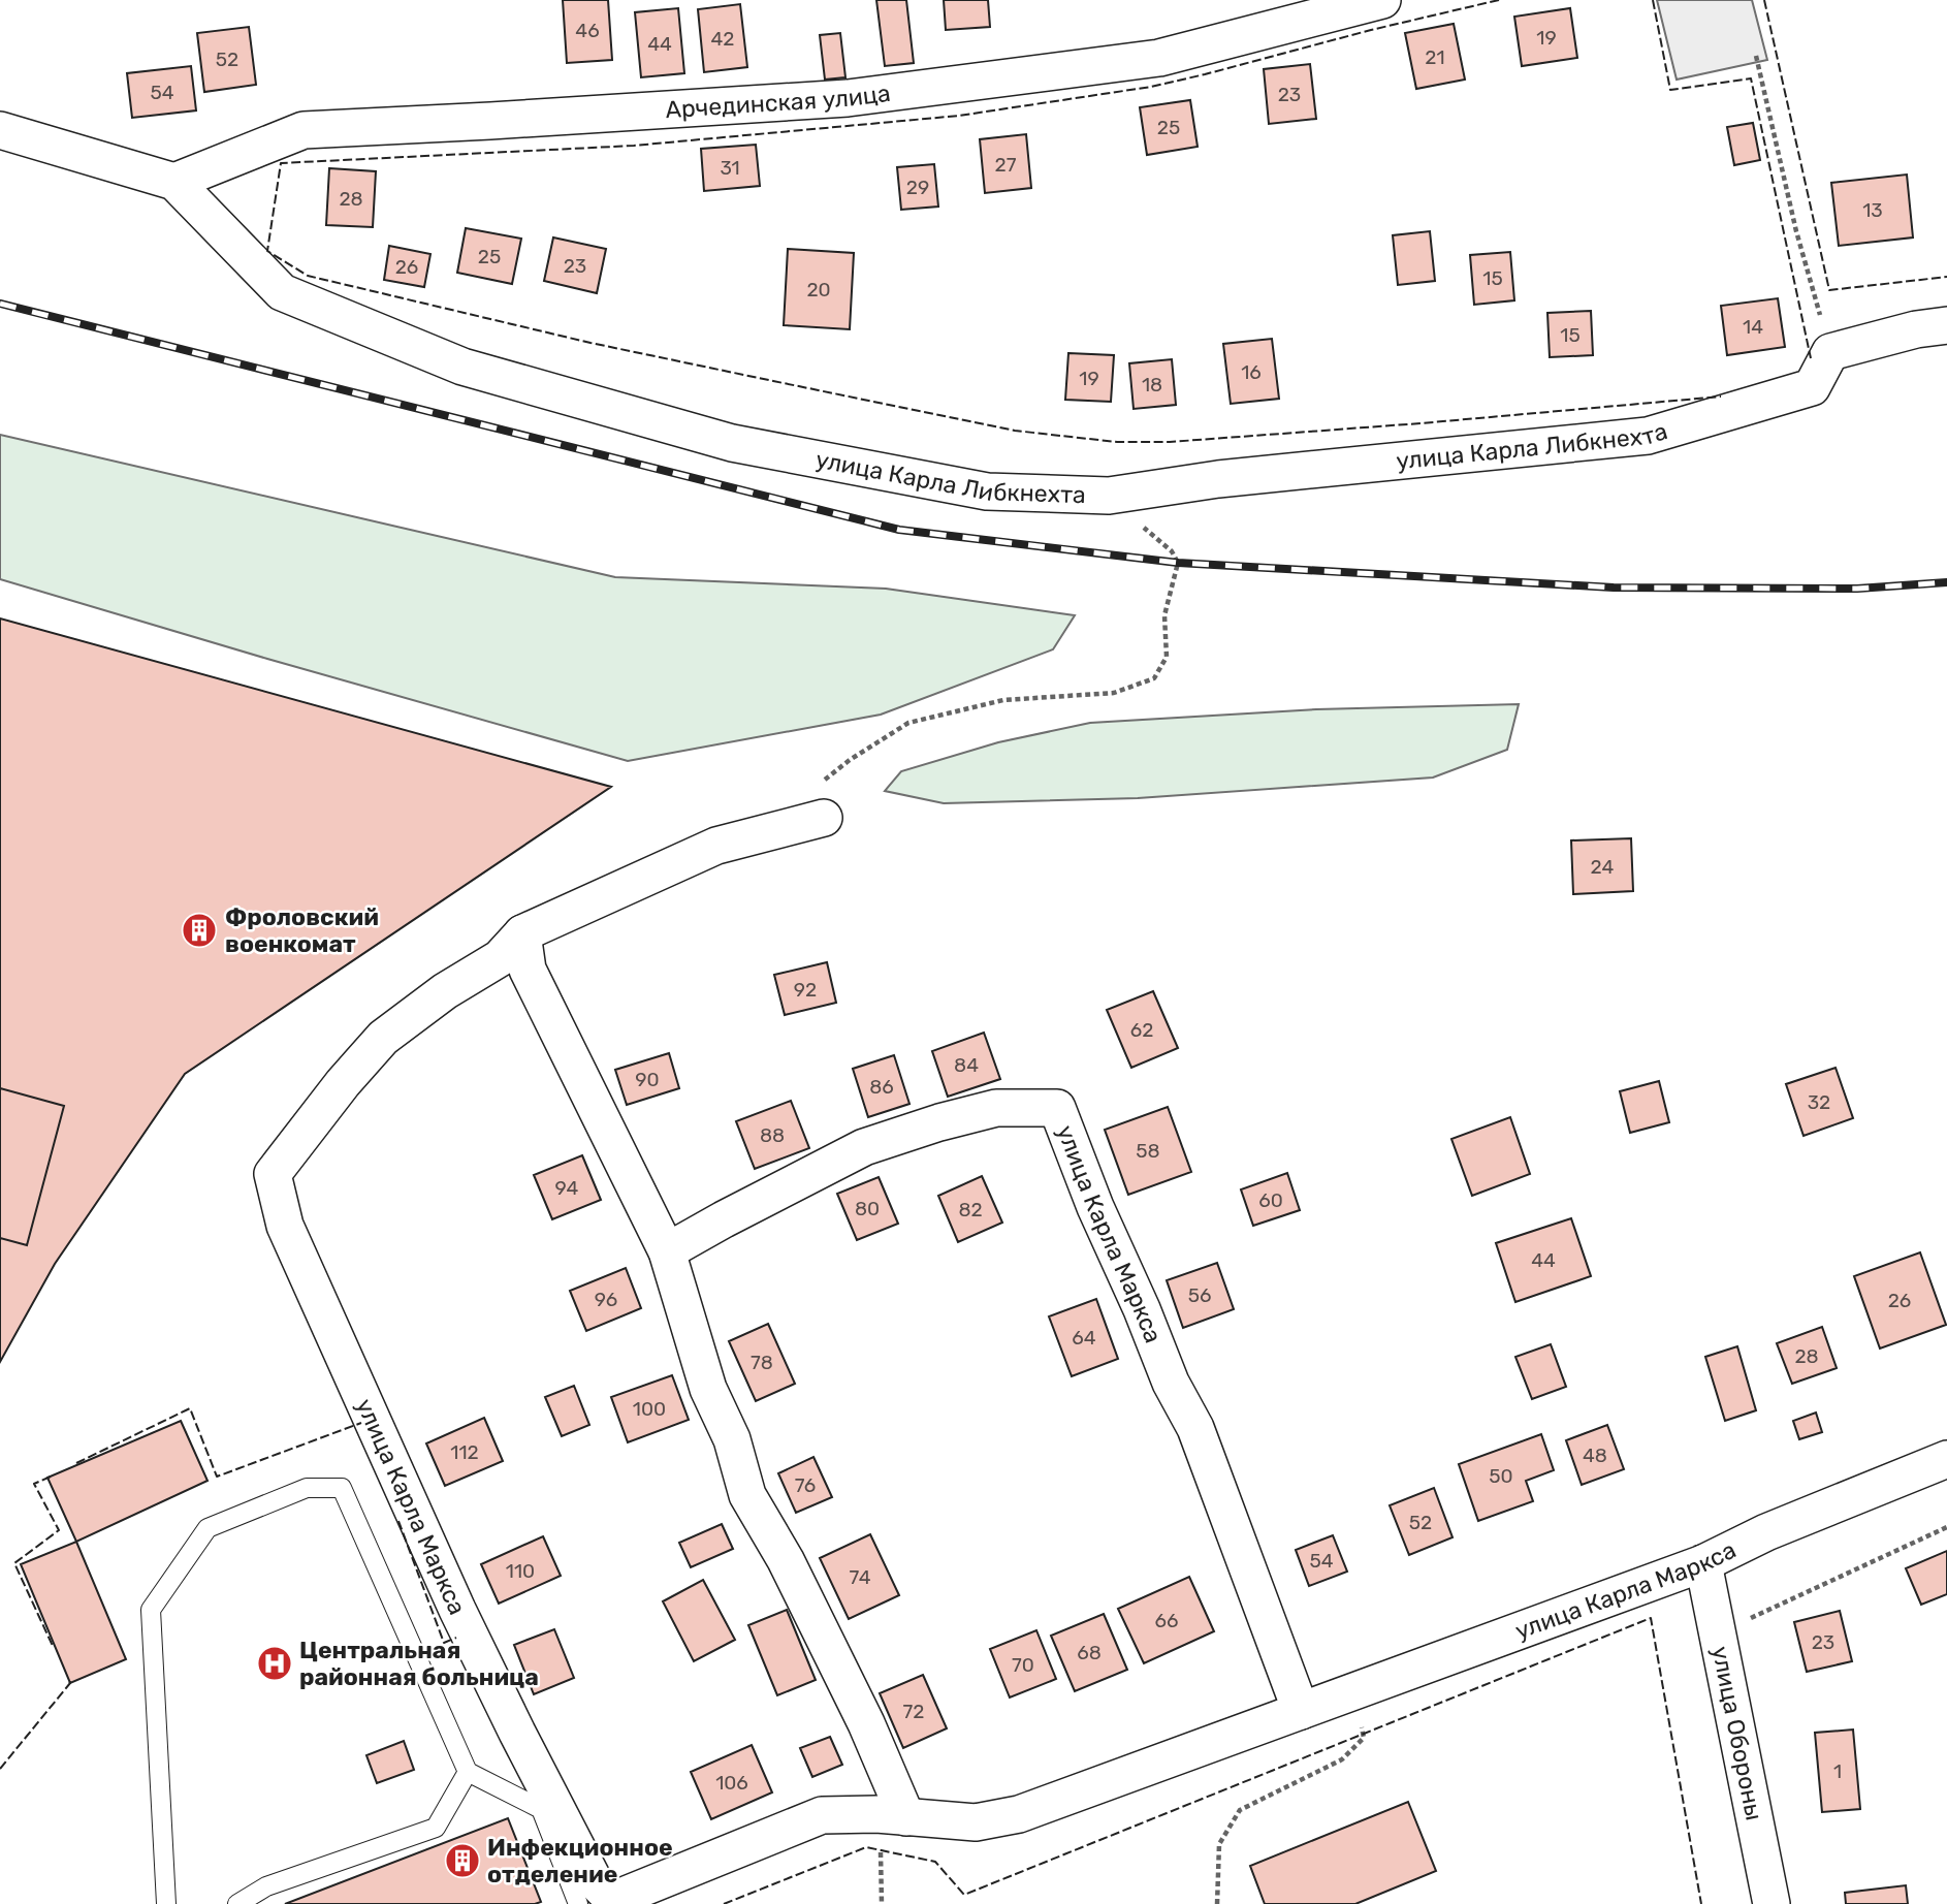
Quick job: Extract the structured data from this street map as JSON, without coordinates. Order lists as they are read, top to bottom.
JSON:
{
  "streets": {
    "street": [
      "Арчединская улица",
      "улица Карла Либкнехта",
      "улица Карла Маркса",
      "улица Обороны"
    ]
  },
  "crossings": [
    ["Арчединская улица", "улица Карла Либкнехта"],
    ["улица Карла Маркса", "улица Обороны"]
  ],
  "places": {
    "building": ["Фроловский военкомат", "Инфекционное отделение"],
    "hospital": ["Центральная районная больница"]
  },
  "house_numbers": [
    "46",
    "19",
    "42",
    "44",
    "21",
    "52",
    "54",
    "23",
    "25",
    "27",
    "31",
    "29",
    "28",
    "13",
    "25",
    "23",
    "26",
    "15",
    "20",
    "14",
    "15",
    "16",
    "19",
    "18",
    "24",
    "92",
    "62",
    "84",
    "90",
    "86",
    "32",
    "88",
    "58",
    "94",
    "60",
    "80",
    "82",
    "44",
    "56",
    "96",
    "26",
    "64",
    "28",
    "78",
    "100",
    "112",
    "48",
    "50",
    "76",
    "52",
    "54",
    "110",
    "74",
    "66",
    "23",
    "68",
    "70",
    "72",
    "1",
    "106"
  ]
}
